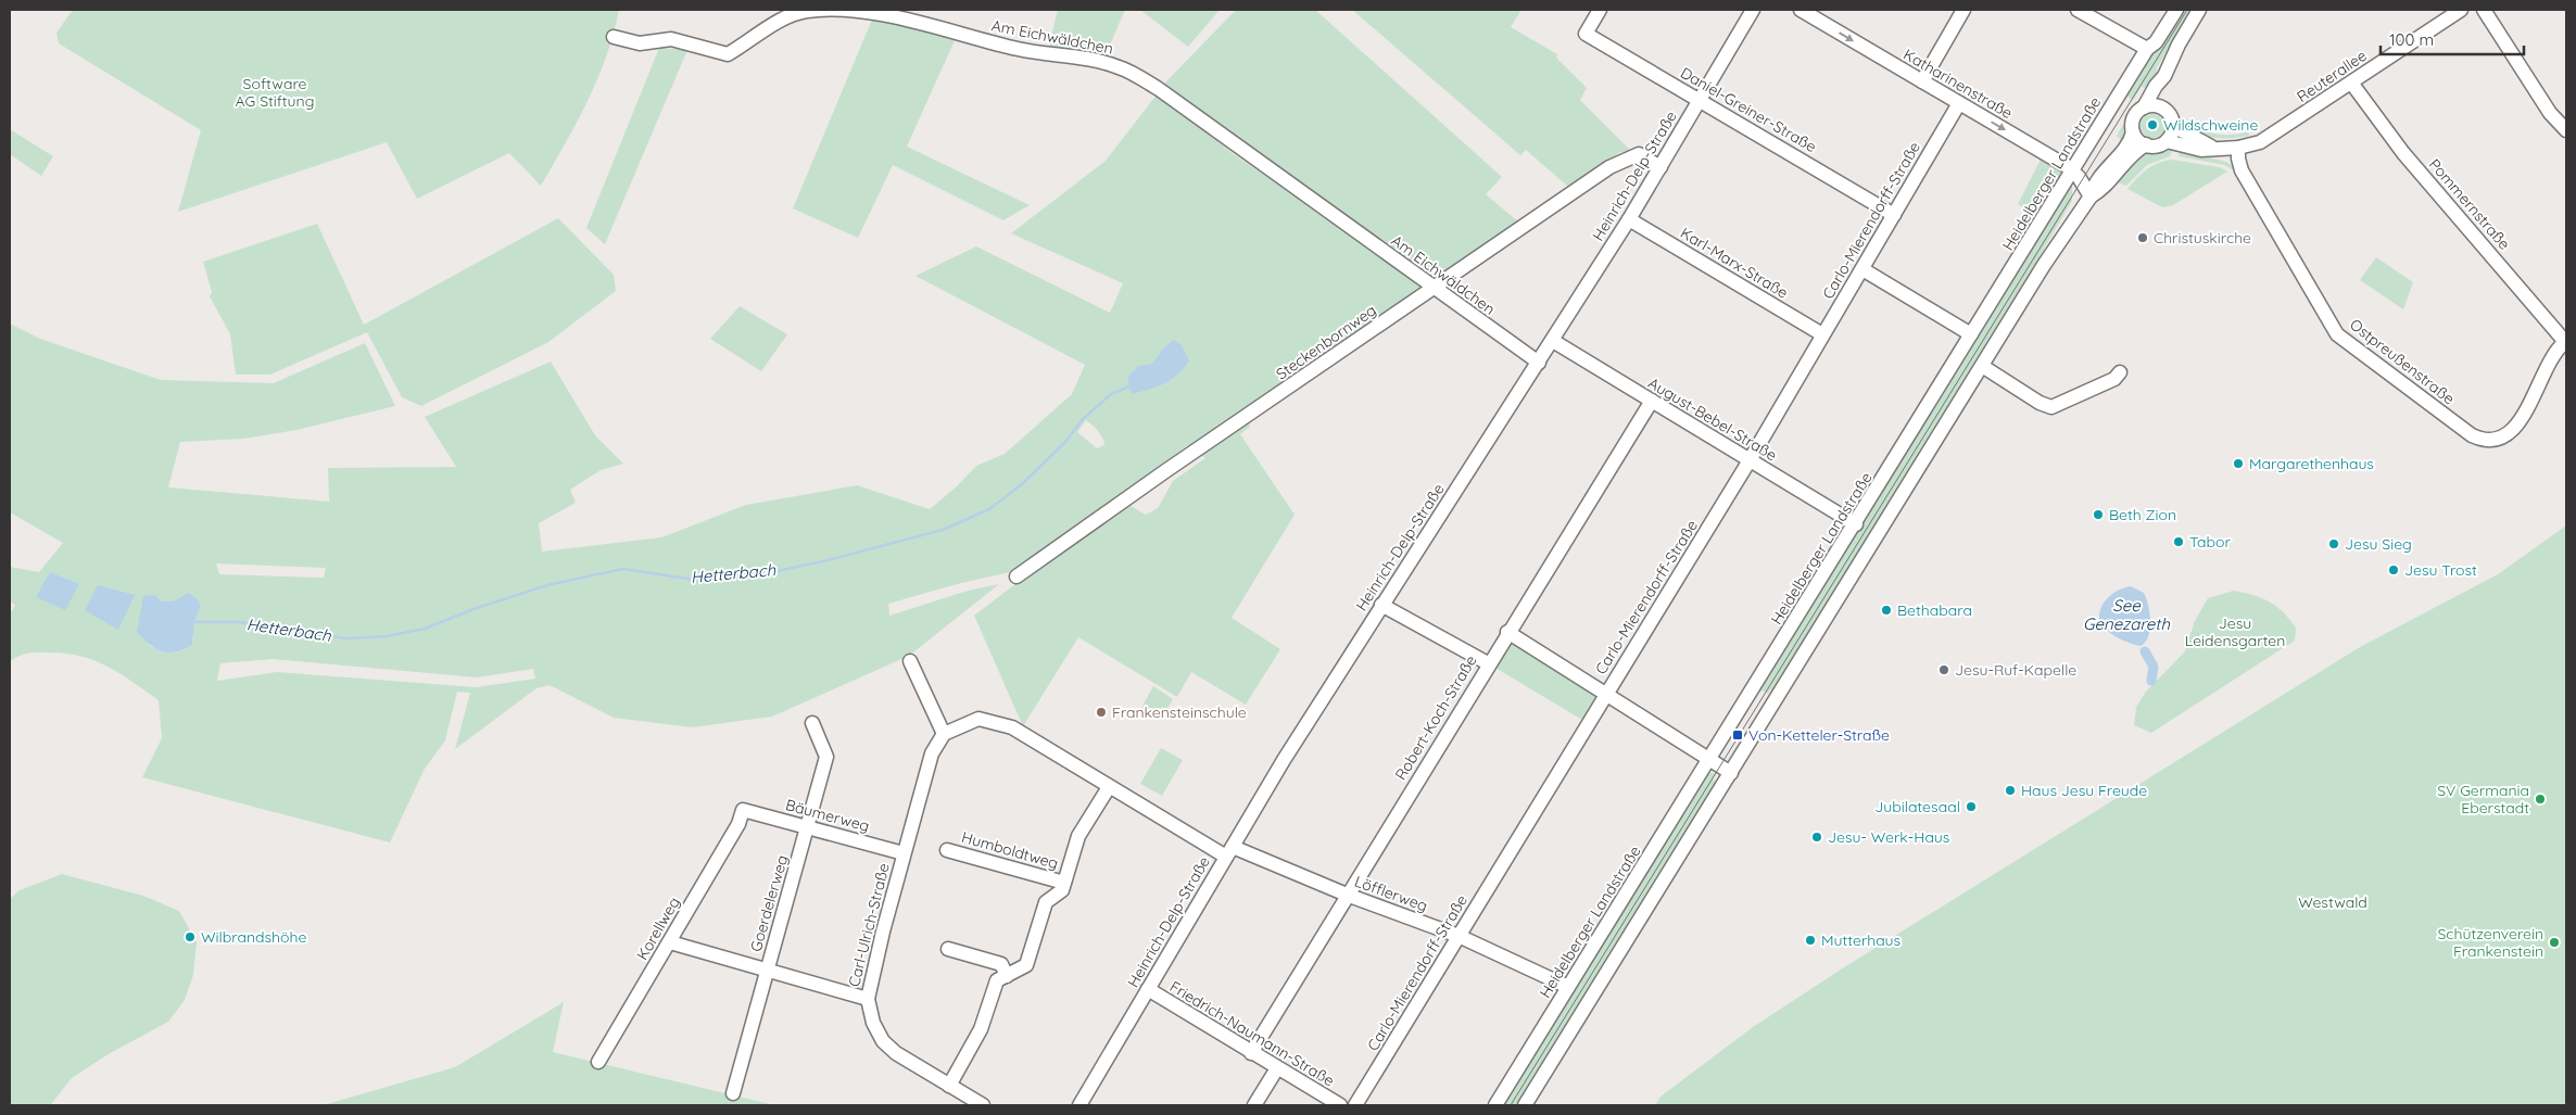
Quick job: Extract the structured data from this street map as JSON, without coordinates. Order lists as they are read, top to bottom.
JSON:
{
  "streets": {
    "street": [
      "Am Eichwäldchen",
      "Reuterallee",
      "Katharinenstraße",
      "Daniel-Greiner-Straße",
      "Heidelberger Landstraße",
      "Heinrich-Delp-Straße",
      "Pommernstraße",
      "Carlo-Mierendorff-Straße",
      "Karl-Marx-Straße",
      "Steckenbornweg",
      "Ostpreußenstraße",
      "August-Bebel-Straße",
      "Robert-Koch-Straße",
      "Bäumerweg",
      "Humboldtweg",
      "Löfflerweg",
      "Goerdelerweg",
      "Carl-Ulrich-Straße",
      "Korellweg",
      "Friedrich-Naumann-Straße"
    ]
  },
  "crossings": [
    ["Am Eichwäldchen", "Heinrich-Delp-Straße"],
    ["Am Eichwäldchen", "Steckenbornweg"],
    ["Reuterallee", "Pommernstraße"],
    ["Reuterallee", "Ostpreußenstraße"],
    ["Katharinenstraße", "Heidelberger Landstraße"],
    ["Katharinenstraße", "Carlo-Mierendorff-Straße"],
    ["Daniel-Greiner-Straße", "Heinrich-Delp-Straße"],
    ["Daniel-Greiner-Straße", "Carlo-Mierendorff-Straße"],
    ["Heidelberger Landstraße", "August-Bebel-Straße"],
    ["Heidelberger Landstraße", "Löfflerweg"],
    ["Heinrich-Delp-Straße", "Karl-Marx-Straße"],
    ["Heinrich-Delp-Straße", "Steckenbornweg"],
    ["Heinrich-Delp-Straße", "August-Bebel-Straße"],
    ["Heinrich-Delp-Straße", "Löfflerweg"],
    ["Heinrich-Delp-Straße", "Friedrich-Naumann-Straße"],
    ["Pommernstraße", "Ostpreußenstraße"],
    ["Carlo-Mierendorff-Straße", "Karl-Marx-Straße"],
    ["Carlo-Mierendorff-Straße", "August-Bebel-Straße"],
    ["Carlo-Mierendorff-Straße", "Löfflerweg"],
    ["August-Bebel-Straße", "Robert-Koch-Straße"],
    ["Robert-Koch-Straße", "Löfflerweg"],
    ["Robert-Koch-Straße", "Friedrich-Naumann-Straße"],
    ["Bäumerweg", "Goerdelerweg"],
    ["Bäumerweg", "Carl-Ulrich-Straße"],
    ["Bäumerweg", "Korellweg"],
    ["Humboldtweg", "Löfflerweg"],
    ["Humboldtweg", "Carl-Ulrich-Straße"],
    ["Löfflerweg", "Carl-Ulrich-Straße"]
  ],
  "one_way": ["Katharinenstraße"],
  "water": ["Hetterbach", "See Genezareth"],
  "parks": ["Software AG Stiftung", "Jesu Leidensgarten", "Westwald"],
  "places": {
    "other": [
      "Wildschweine",
      "Christuskirche",
      "Margarethenhaus",
      "Beth Zion",
      "Tabor",
      "Jesu Sieg",
      "Jesu Trost",
      "Bethabara",
      "Jesu-Ruf-Kapelle",
      "Frankensteinschule",
      "Haus Jesu Freude",
      "SV Germania Eberstadt",
      "Jubilatesaal",
      "Jesu- Werk-Haus",
      "Wilbrandshöhe",
      "Mutterhaus",
      "Schützenverein Frankenstein"
    ],
    "transit": ["Von-Ketteler-Straße"]
  },
  "scale_bar": "100 m"
}
